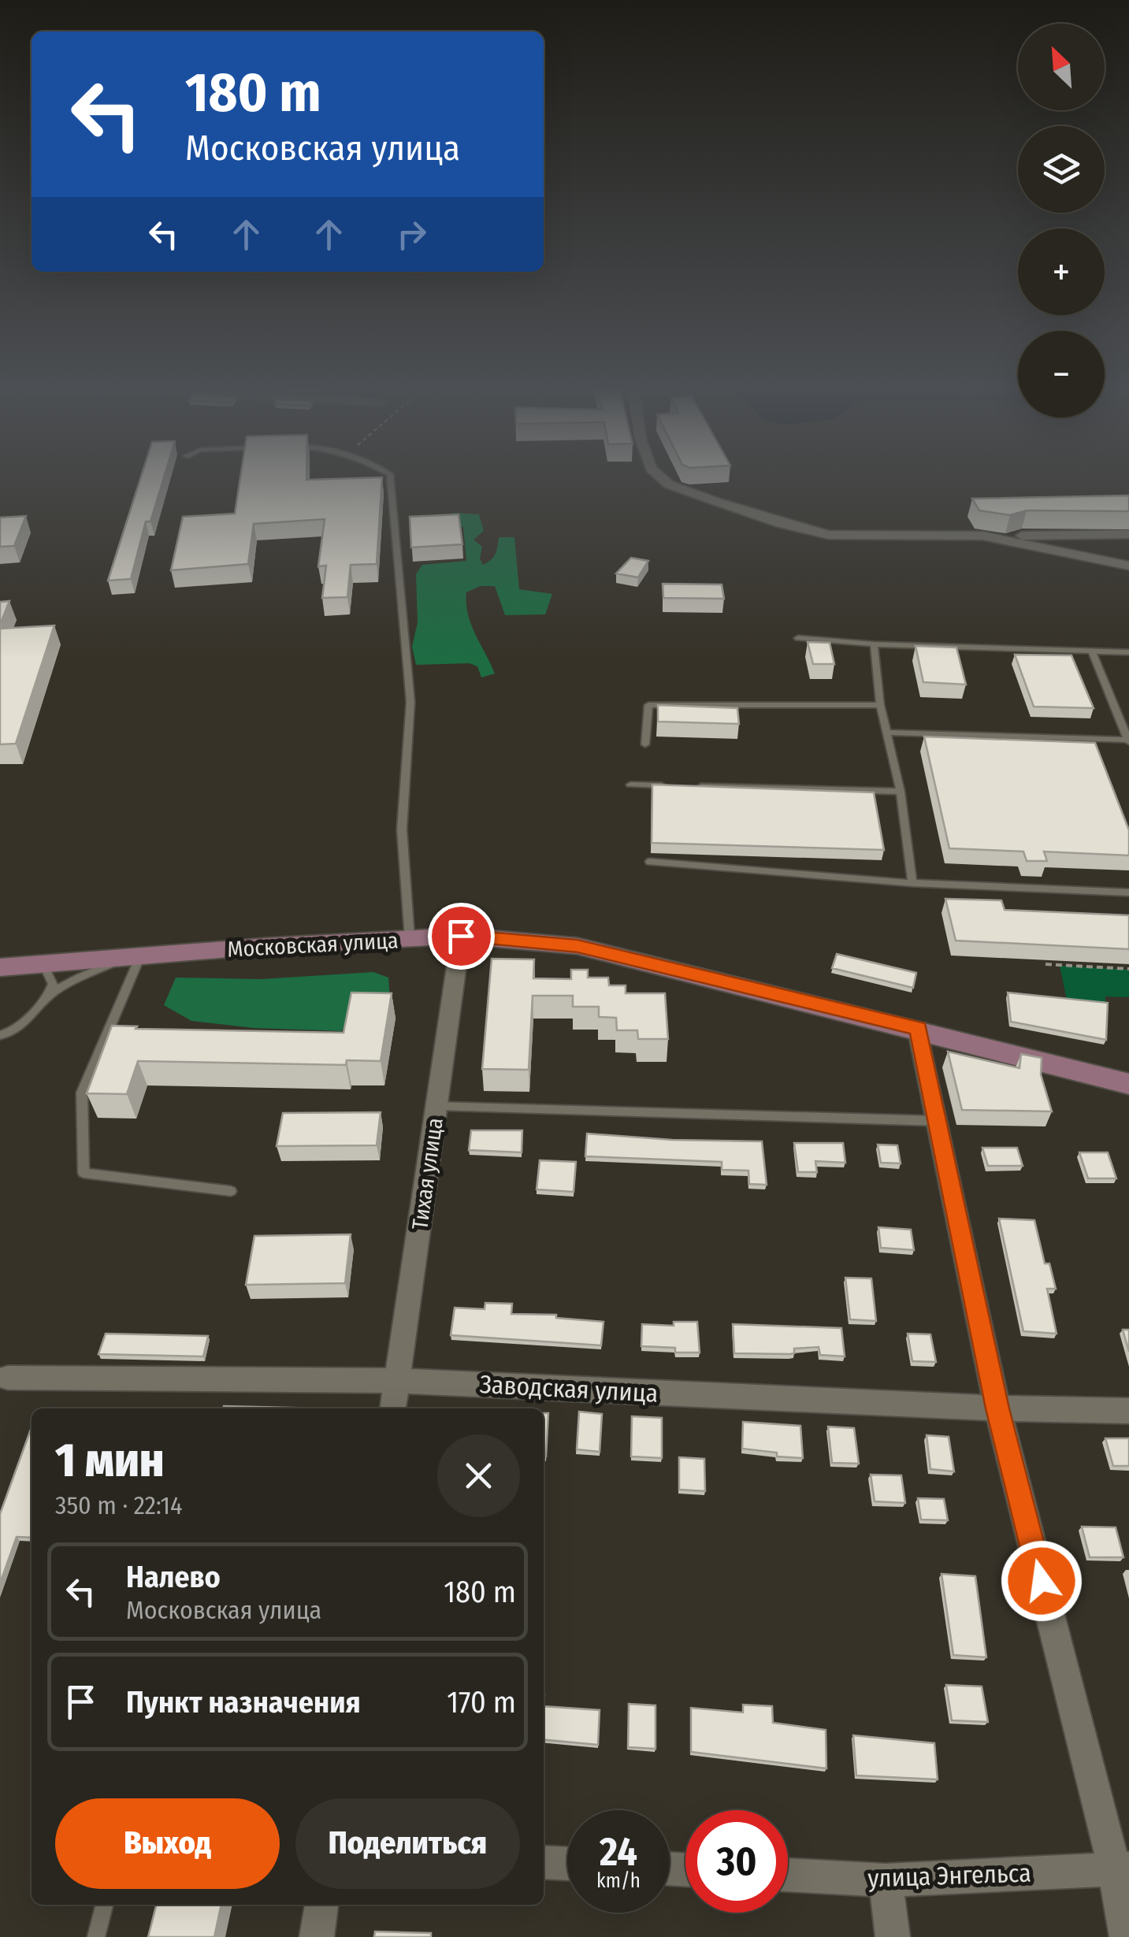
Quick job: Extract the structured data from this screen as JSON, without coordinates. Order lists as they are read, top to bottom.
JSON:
{
  "streets": {
    "street": [
      "Московская улица",
      "Тихая улица",
      "Заводская улица",
      "улица Энгельса"
    ]
  },
  "crossings": [
    ["Московская улица", "Тихая улица"],
    ["Тихая улица", "Заводская улица"]
  ],
  "north": "top left",
  "page": {
    "map_buttons": ["+", "−"],
    "turn": ["180 m", "Московская улица"],
    "heading": ["1 мин", "350 m · 22:14"],
    "list": [
      {
        "name": "Налево",
        "note": "Московская улица",
        "value": "180 m"
      },
      {
        "name": "Пункт назначения",
        "value": "170 m"
      }
    ],
    "buttons": ["Выход", "Поделиться"],
    "speed": "24 km/h",
    "limit": "30"
  }
}
